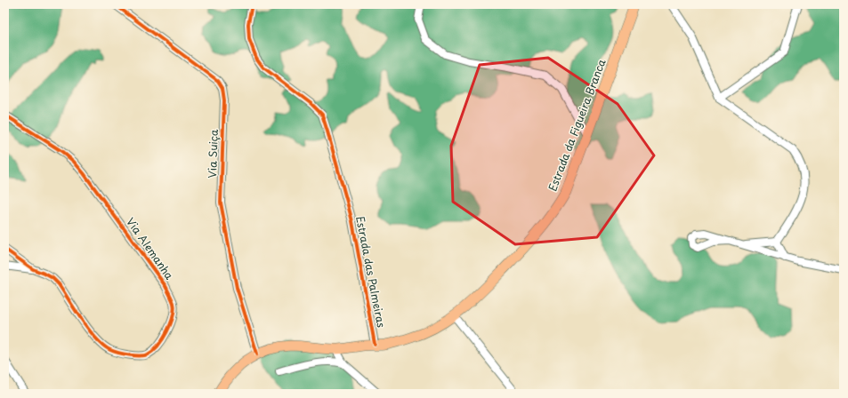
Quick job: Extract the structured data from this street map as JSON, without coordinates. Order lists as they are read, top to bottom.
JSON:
{
  "streets": {
    "main road": ["Estrada da Figueira Branca"],
    "street": ["Via Suiça", "Via Alemanha", "Estrada das Palmeiras"]
  },
  "crossings": [
    ["Estrada da Figueira Branca", "Via Suiça"],
    ["Estrada da Figueira Branca", "Estrada das Palmeiras"]
  ]
}
